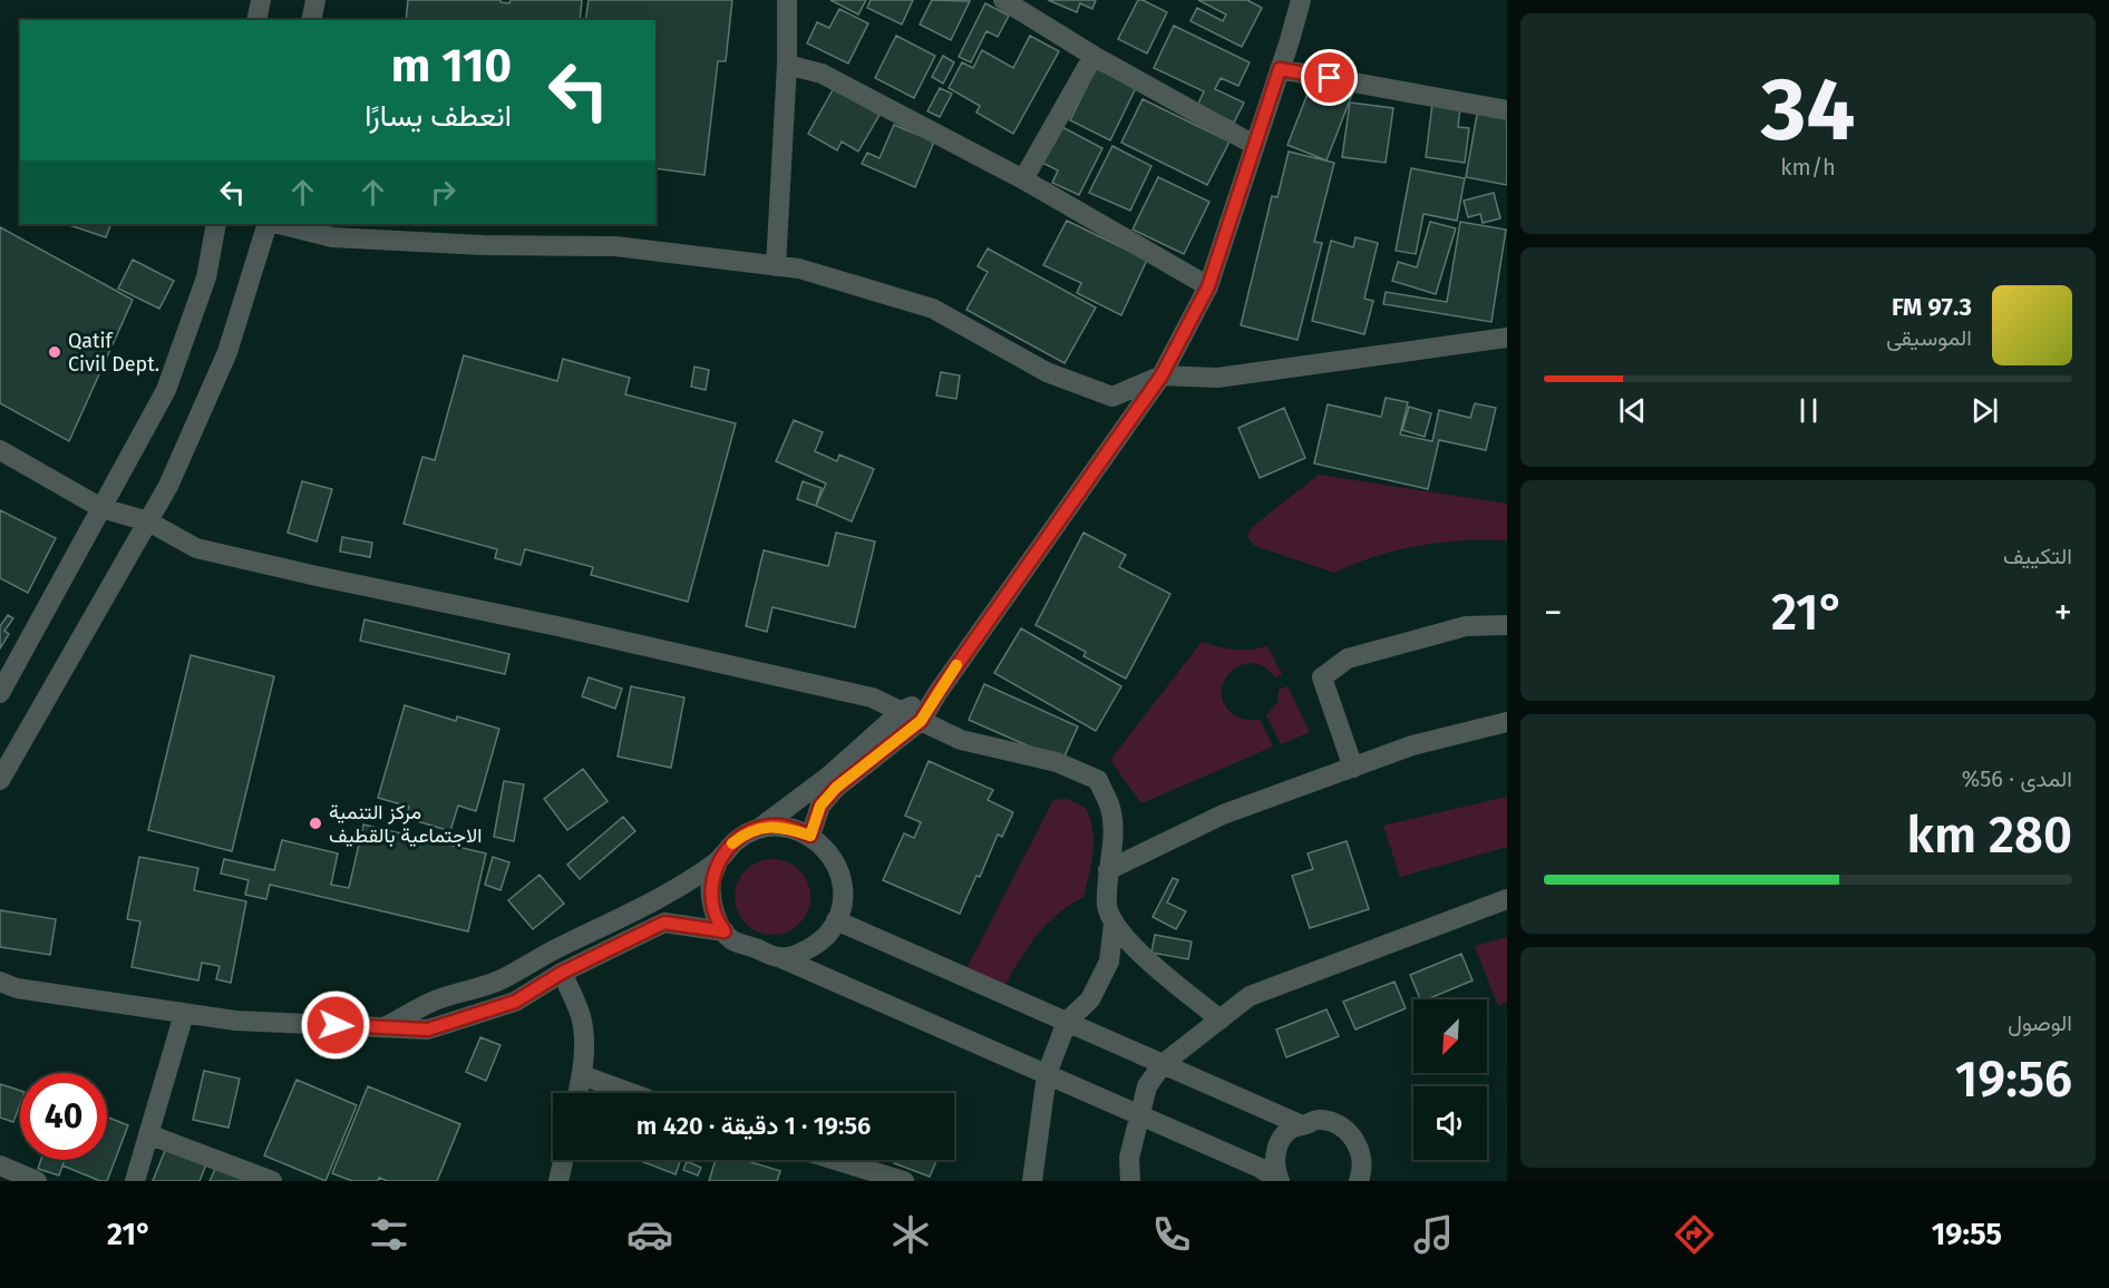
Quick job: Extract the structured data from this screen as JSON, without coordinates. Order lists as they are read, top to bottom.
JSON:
{
  "places": ["Qatif Civil Dept.", "مركز التنمية الاجتماعية بالقطيف"],
  "north": "bottom left",
  "page": {
    "tile": [
      ["34", "km/h"],
      "التكييف",
      ["المدى · 56%", "280 km"],
      ["الوصول", "19:56"]
    ],
    "turn": ["110 m", "انعطف يسارًا"],
    "song": ["97.3 FM", "الموسيقى"],
    "heat": ["−", "21°", "+"],
    "limit": "40",
    "trip": "19:56 · 1 دقيقة · 420 m",
    "tabs": ["19:55", "21°"]
  }
}
